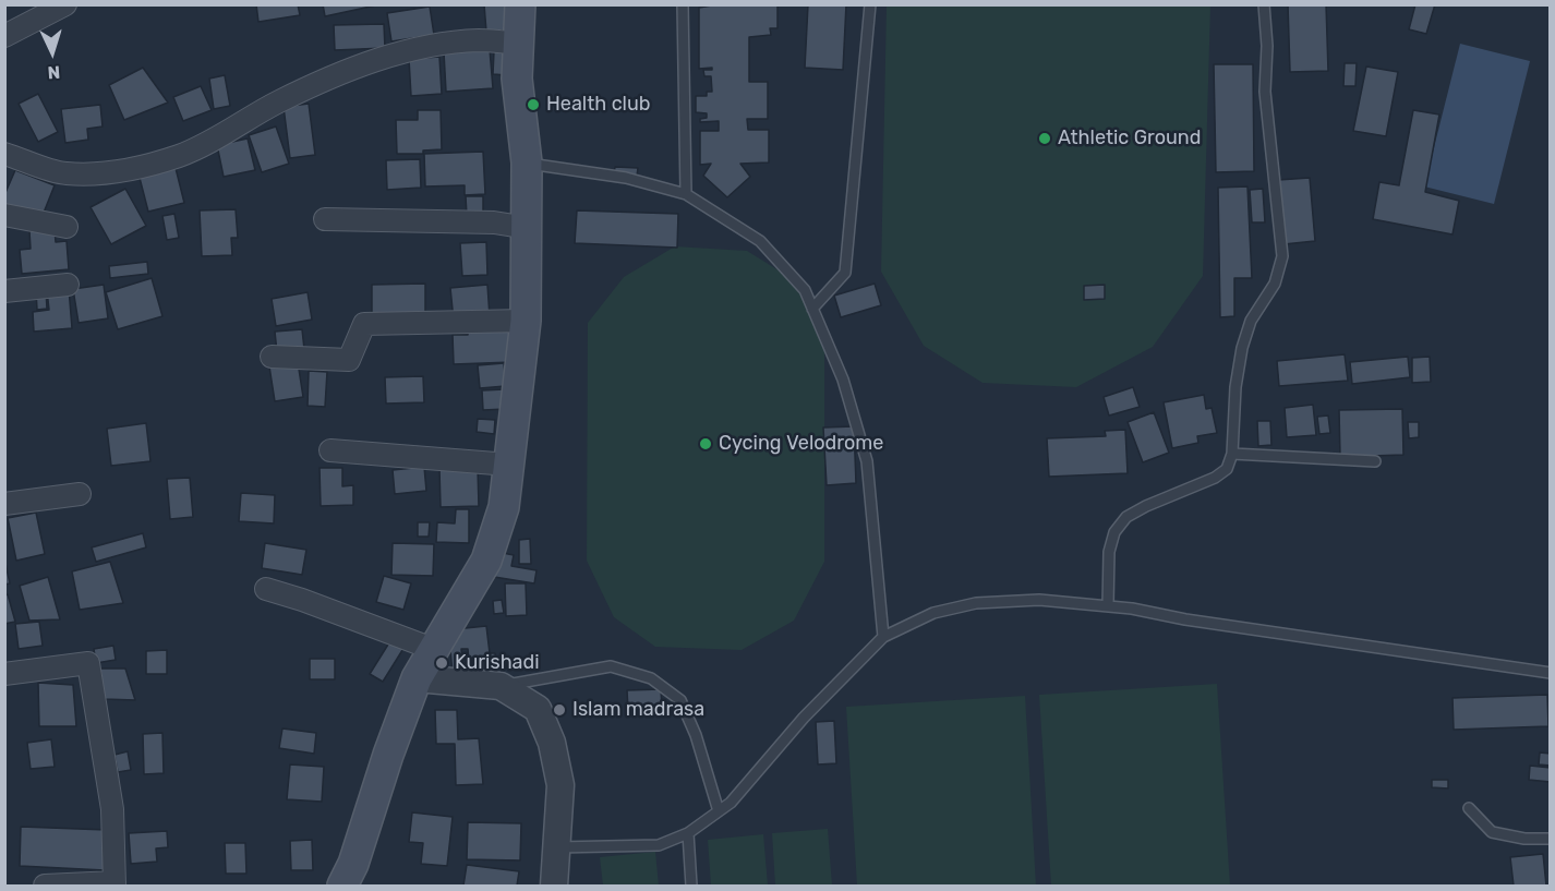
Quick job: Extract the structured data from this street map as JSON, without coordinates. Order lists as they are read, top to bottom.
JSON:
{
  "places": [
    "Health club",
    "Athletic Ground",
    "Cycing Velodrome",
    "Kurishadi",
    "Islam madrasa"
  ],
  "north": "bottom"
}
